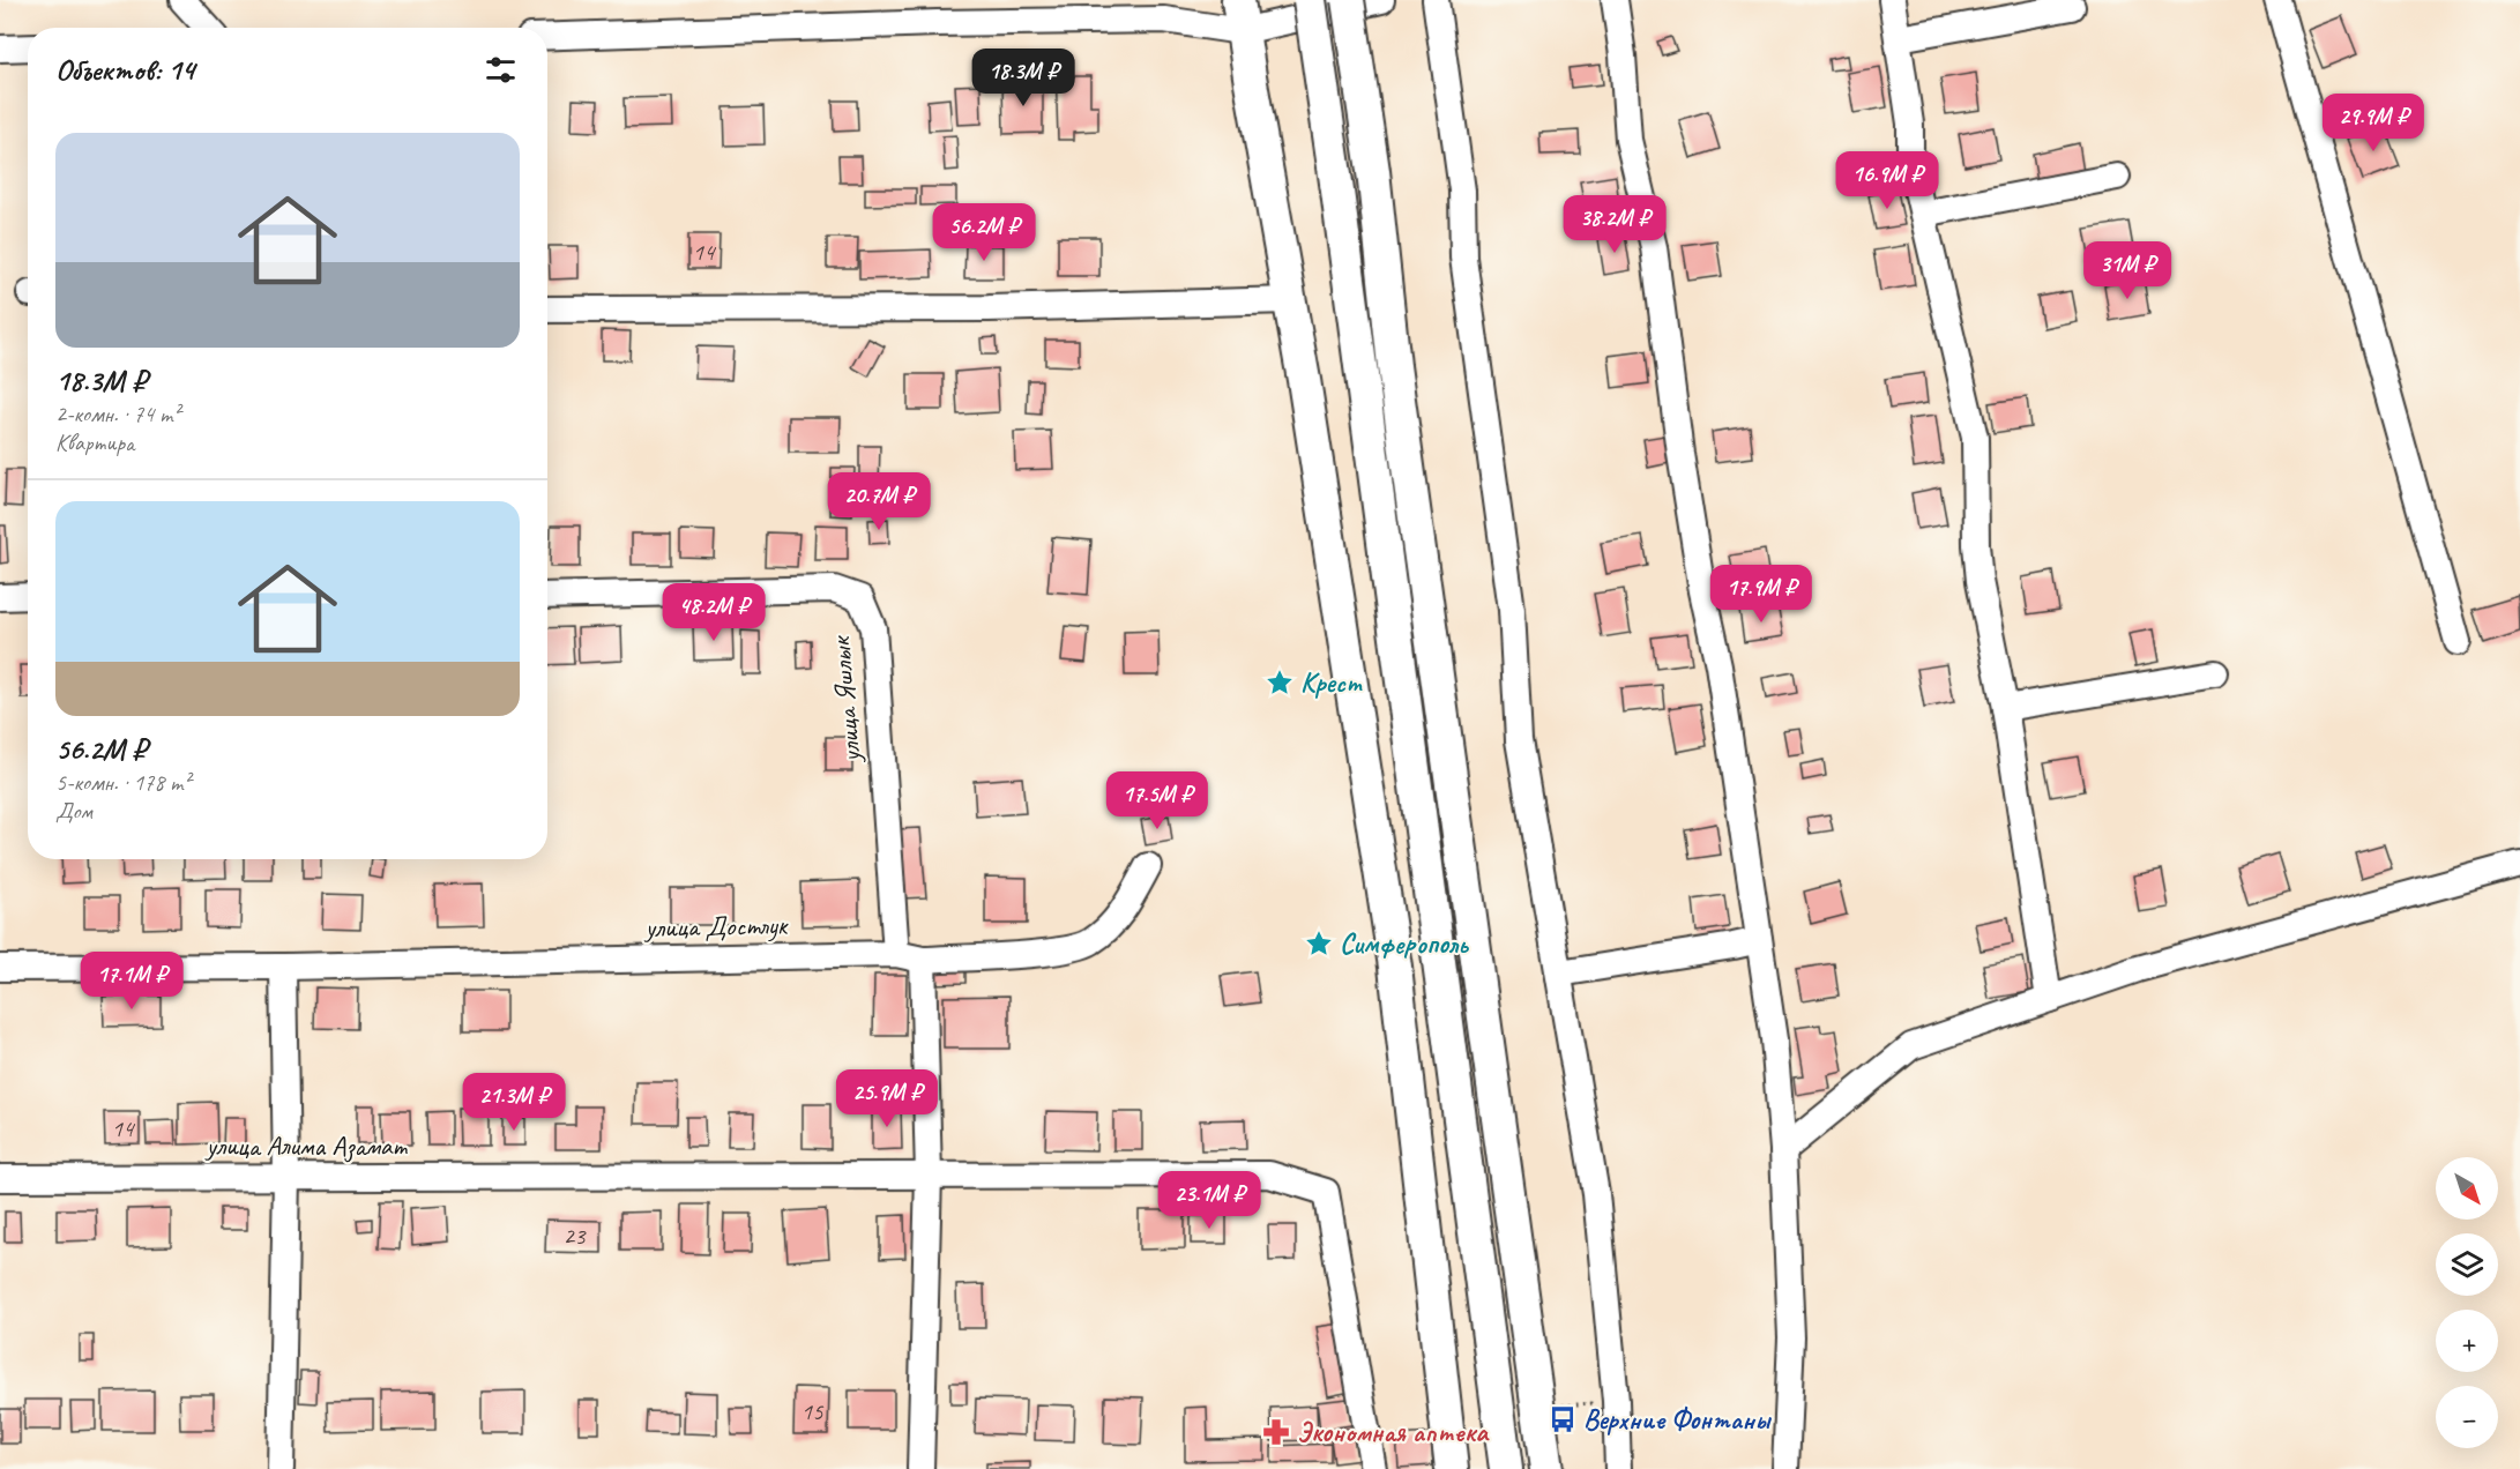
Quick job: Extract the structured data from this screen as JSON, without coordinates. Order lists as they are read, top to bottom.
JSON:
{
  "streets": {
    "street": ["улица Яшлык", "улица Достлук", "улица Алима Азамат"]
  },
  "crossings": [
    ["улица Яшлык", "улица Достлук"]
  ],
  "places": {
    "place": ["Крест", "Симферополь"],
    "bus stop": ["Верхние Фонтаны"],
    "pharmacy": ["Экономная аптека"]
  },
  "house_numbers": [
    "14",
    "14",
    "23",
    "15"
  ],
  "north": "bottom right",
  "page": {
    "heading": "Объектов: 14",
    "price": [
      "18.3M ₽",
      "29.9M ₽",
      "16.9M ₽",
      "38.2M ₽",
      "56.2M ₽",
      "31M ₽",
      "20.7M ₽",
      "17.9M ₽",
      "48.2M ₽",
      "17.5M ₽",
      "17.1M ₽",
      "25.9M ₽",
      "21.3M ₽",
      "23.1M ₽"
    ],
    "list": [
      {
        "name": "18.3M ₽",
        "note": "2-комн. · 74 m² · Квартира"
      },
      {
        "name": "56.2M ₽",
        "note": "5-комн. · 178 m² · Дом"
      }
    ],
    "map_buttons": ["+", "−"]
  }
}
